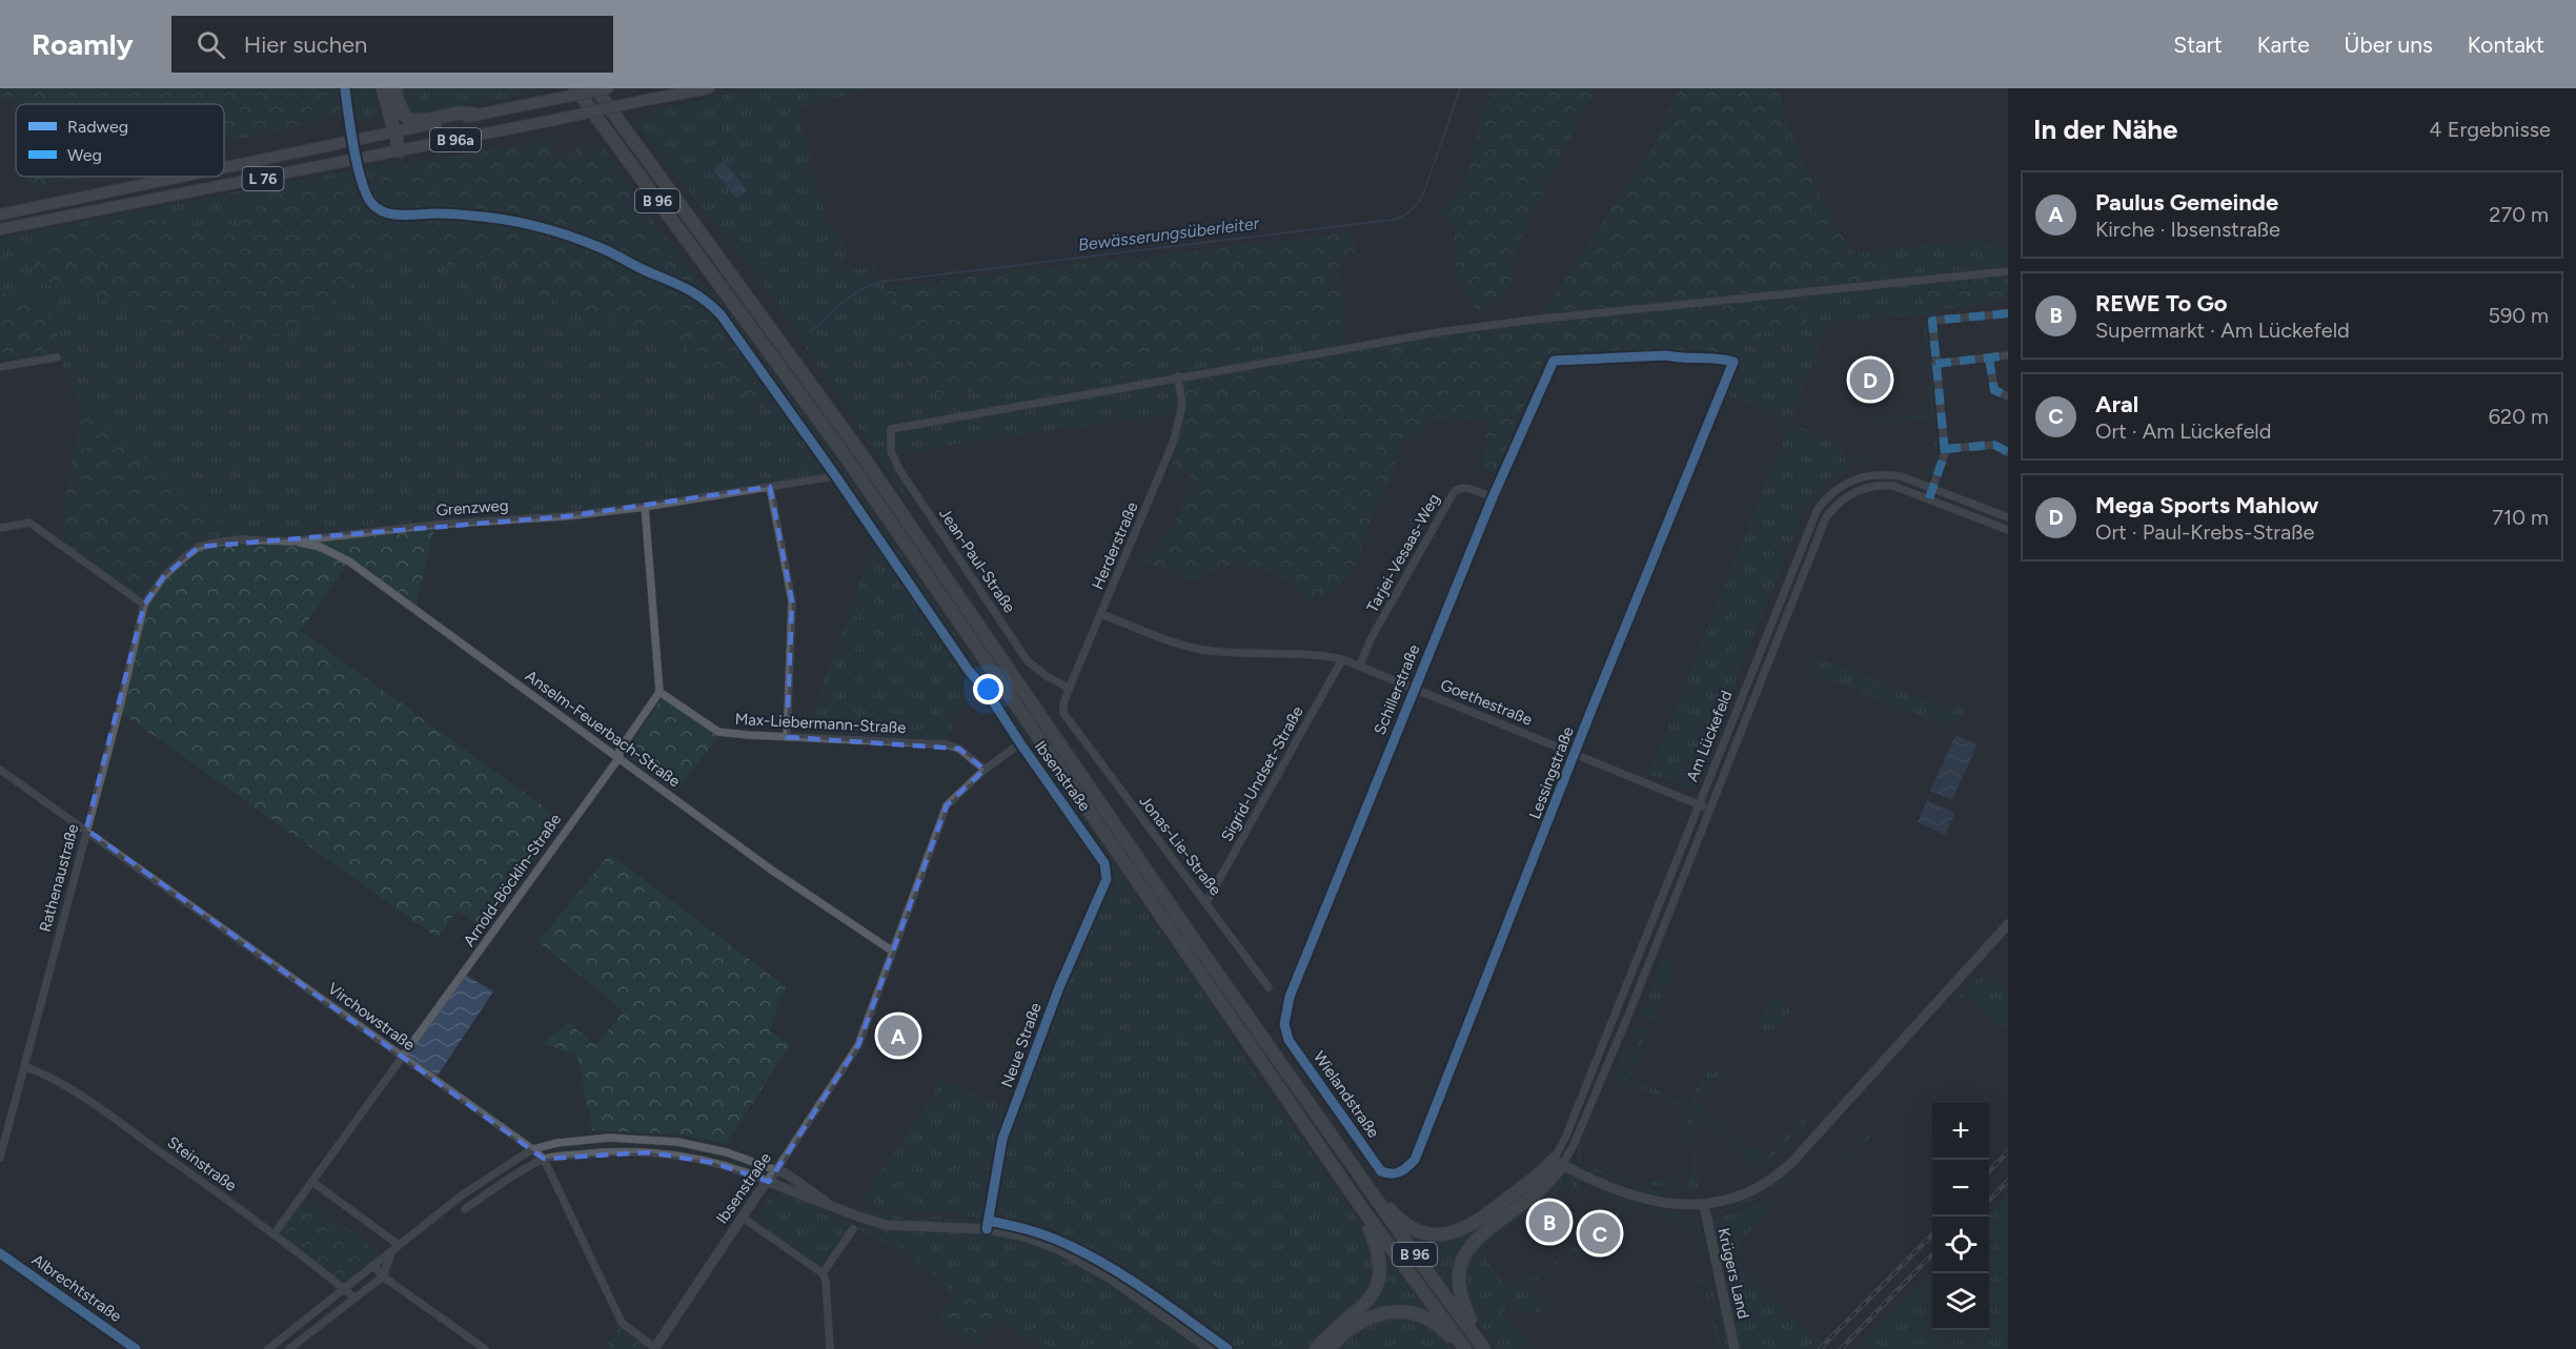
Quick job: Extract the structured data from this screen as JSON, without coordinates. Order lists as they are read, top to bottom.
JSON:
{
  "streets": {
    "highway": ["B 96"],
    "main road": ["B 96a", "L 76"],
    "street": [
      "Grenzweg",
      "Herderstraße",
      "Tarjei-Vesaas-Weg",
      "Jean-Paul-Straße",
      "Schillerstraße",
      "Goethestraße",
      "Max-Liebermann-Straße",
      "Anselm-Feuerbach-Straße",
      "Am Lückefeld",
      "Lessingstraße",
      "Sigrid-Undset-Straße",
      "Ibsenstraße",
      "Jonas-Lie-Straße",
      "Rathenaustraße",
      "Arnold-Böcklin-Straße",
      "Virchowstraße",
      "Neue Straße",
      "Wielandstraße",
      "Steinstraße",
      "Krügers Land",
      "Albrechtstraße"
    ]
  },
  "crossings": [
    ["B 96a", "L 76"],
    ["Grenzweg", "Anselm-Feuerbach-Straße"],
    ["Grenzweg", "Rathenaustraße"],
    ["Herderstraße", "Jean-Paul-Straße"],
    ["Herderstraße", "Goethestraße"],
    ["Herderstraße", "Jonas-Lie-Straße"],
    ["Tarjei-Vesaas-Weg", "Schillerstraße"],
    ["Tarjei-Vesaas-Weg", "Goethestraße"],
    ["Schillerstraße", "Goethestraße"],
    ["Schillerstraße", "Lessingstraße"],
    ["Schillerstraße", "Wielandstraße"],
    ["Goethestraße", "Am Lückefeld"],
    ["Goethestraße", "Lessingstraße"],
    ["Goethestraße", "Sigrid-Undset-Straße"],
    ["Max-Liebermann-Straße", "Ibsenstraße"],
    ["Max-Liebermann-Straße", "Arnold-Böcklin-Straße"],
    ["Anselm-Feuerbach-Straße", "Ibsenstraße"],
    ["Anselm-Feuerbach-Straße", "Arnold-Böcklin-Straße"],
    ["Lessingstraße", "Wielandstraße"],
    ["Sigrid-Undset-Straße", "Jonas-Lie-Straße"],
    ["Ibsenstraße", "Virchowstraße"],
    ["Rathenaustraße", "Virchowstraße"],
    ["Rathenaustraße", "Steinstraße"],
    ["Arnold-Böcklin-Straße", "Virchowstraße"],
    ["Arnold-Böcklin-Straße", "Steinstraße"]
  ],
  "water": ["Bewässerungsüberleiter"],
  "legend": ["Radweg", "Weg"],
  "page": {
    "header": "Roamly",
    "search": "Hier suchen",
    "nav": [
      "Start",
      "Karte",
      "Über uns",
      "Kontakt"
    ],
    "heading": ["In der Nähe", "4 Ergebnisse"],
    "list": [
      {
        "mark": "A",
        "name": "Paulus Gemeinde",
        "note": "Kirche · Ibsenstraße",
        "value": "270 m"
      },
      {
        "mark": "B",
        "name": "REWE To Go",
        "note": "Supermarkt · Am Lückefeld",
        "value": "590 m"
      },
      {
        "mark": "C",
        "name": "Aral",
        "note": "Ort · Am Lückefeld",
        "value": "620 m"
      },
      {
        "mark": "D",
        "name": "Mega Sports Mahlow",
        "note": "Ort · Paul-Krebs-Straße",
        "value": "710 m"
      }
    ],
    "pins": [
      "D",
      "A",
      "B",
      "C"
    ],
    "map_buttons": ["+", "−"]
  }
}
